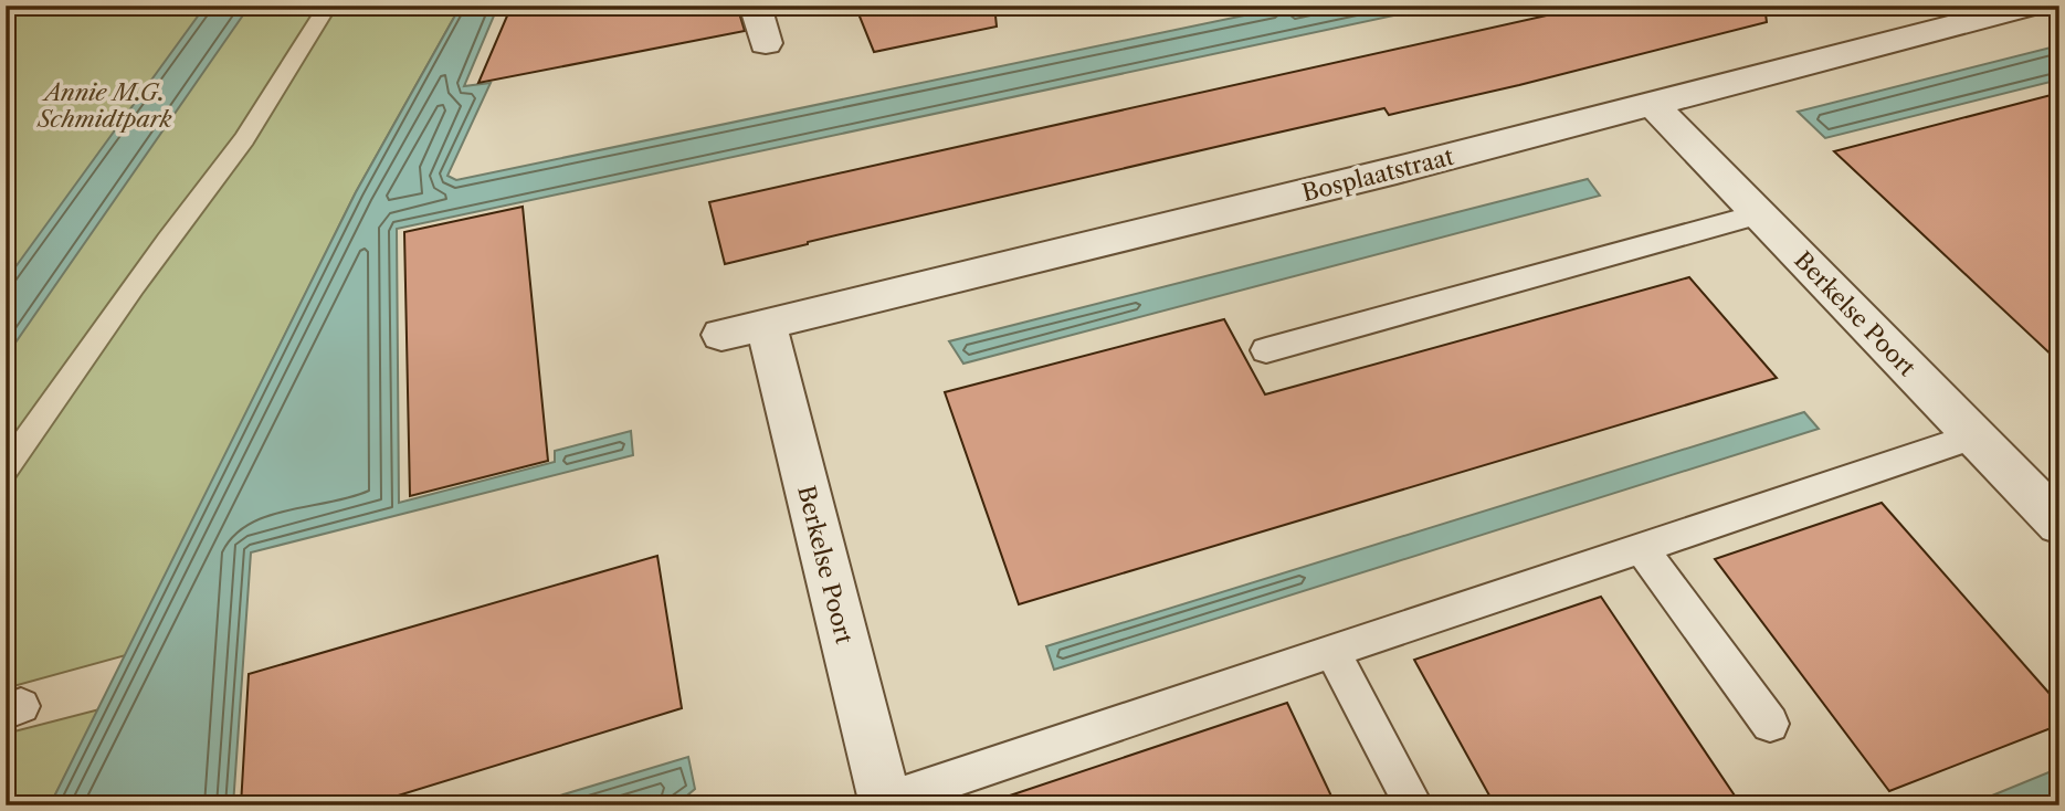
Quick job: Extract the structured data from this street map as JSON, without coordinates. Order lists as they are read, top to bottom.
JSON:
{
  "streets": {
    "street": ["Bosplaatstraat", "Berkelse Poort"]
  },
  "crossings": [
    ["Bosplaatstraat", "Berkelse Poort"]
  ],
  "parks": ["Annie M.G. Schmidtpark"]
}
